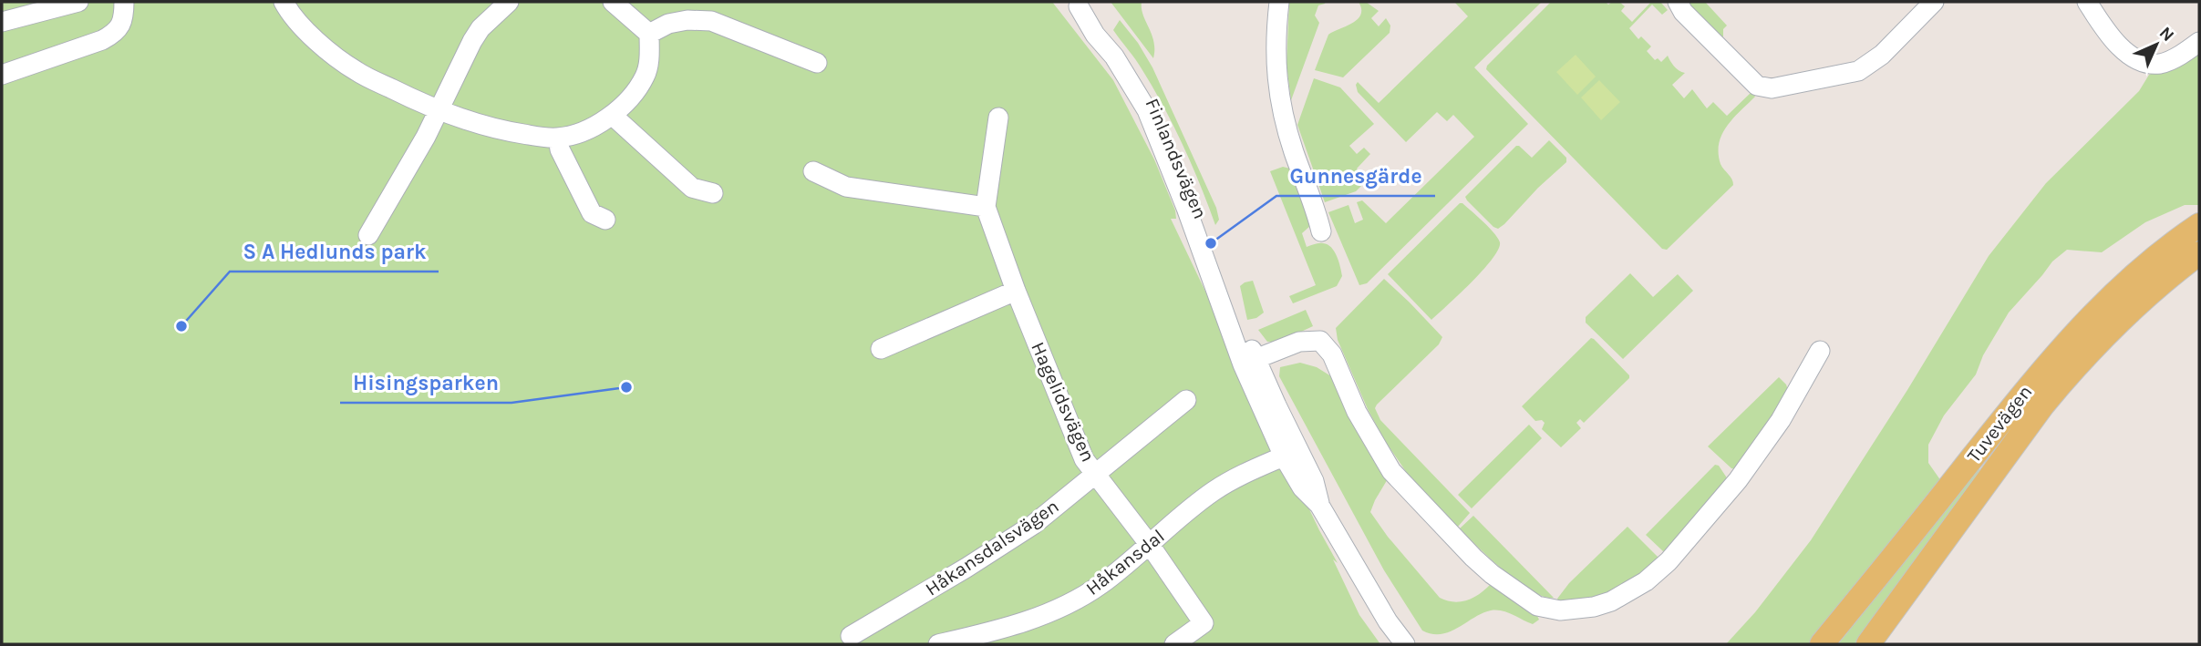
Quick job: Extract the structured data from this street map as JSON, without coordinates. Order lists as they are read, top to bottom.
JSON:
{
  "streets": {
    "main road": ["Tuvevägen"],
    "street": [
      "Finlandsvägen",
      "Hagelidsvägen",
      "Håkansdalsvägen",
      "Håkansdal"
    ]
  },
  "crossings": [
    ["Finlandsvägen", "Håkansdal"],
    ["Hagelidsvägen", "Håkansdalsvägen"],
    ["Hagelidsvägen", "Håkansdal"]
  ],
  "places": ["Gunnesgärde", "S A Hedlunds park", "Hisingsparken"],
  "north": "top right"
}
